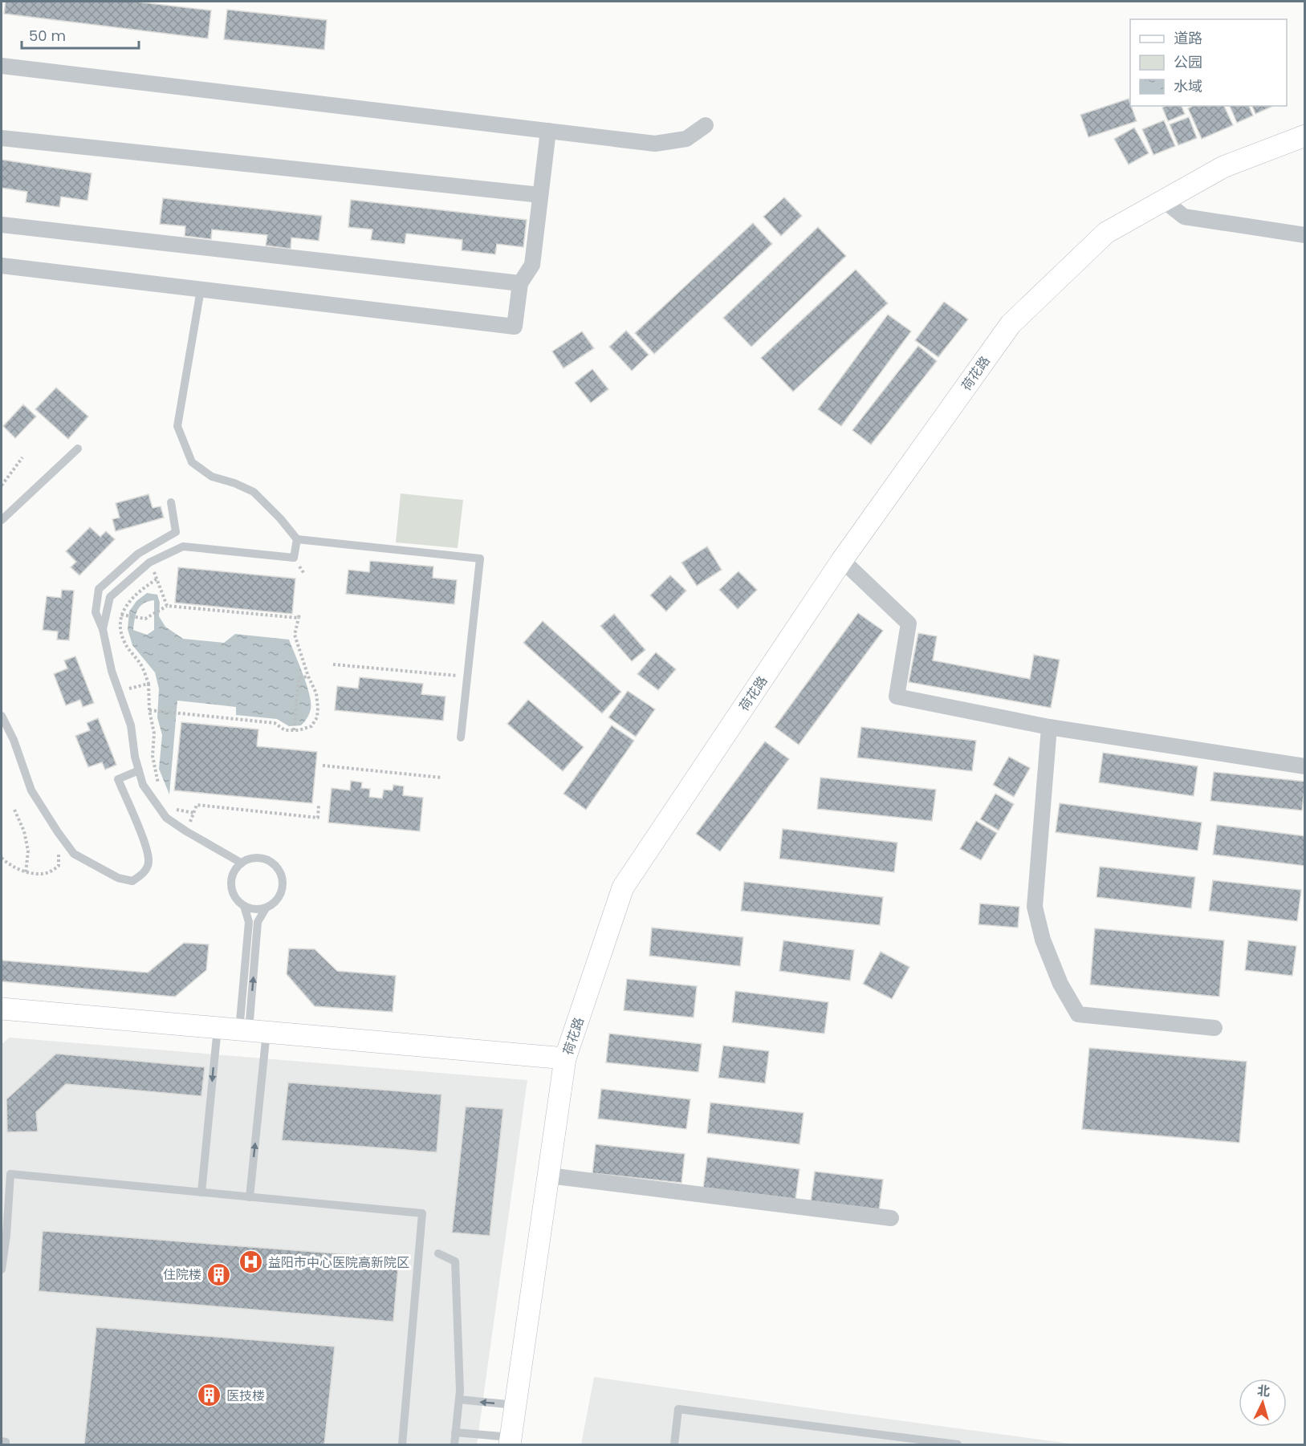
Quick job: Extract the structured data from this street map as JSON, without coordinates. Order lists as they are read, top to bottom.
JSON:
{
  "streets": {
    "street": ["荷花路"]
  },
  "places": {
    "hospital": ["益阳市中心医院高新院区"],
    "building": ["住院楼", "医技楼"]
  },
  "legend": ["道路", "公园", "水域"],
  "scale_bar": "50 m",
  "north": "top"
}
